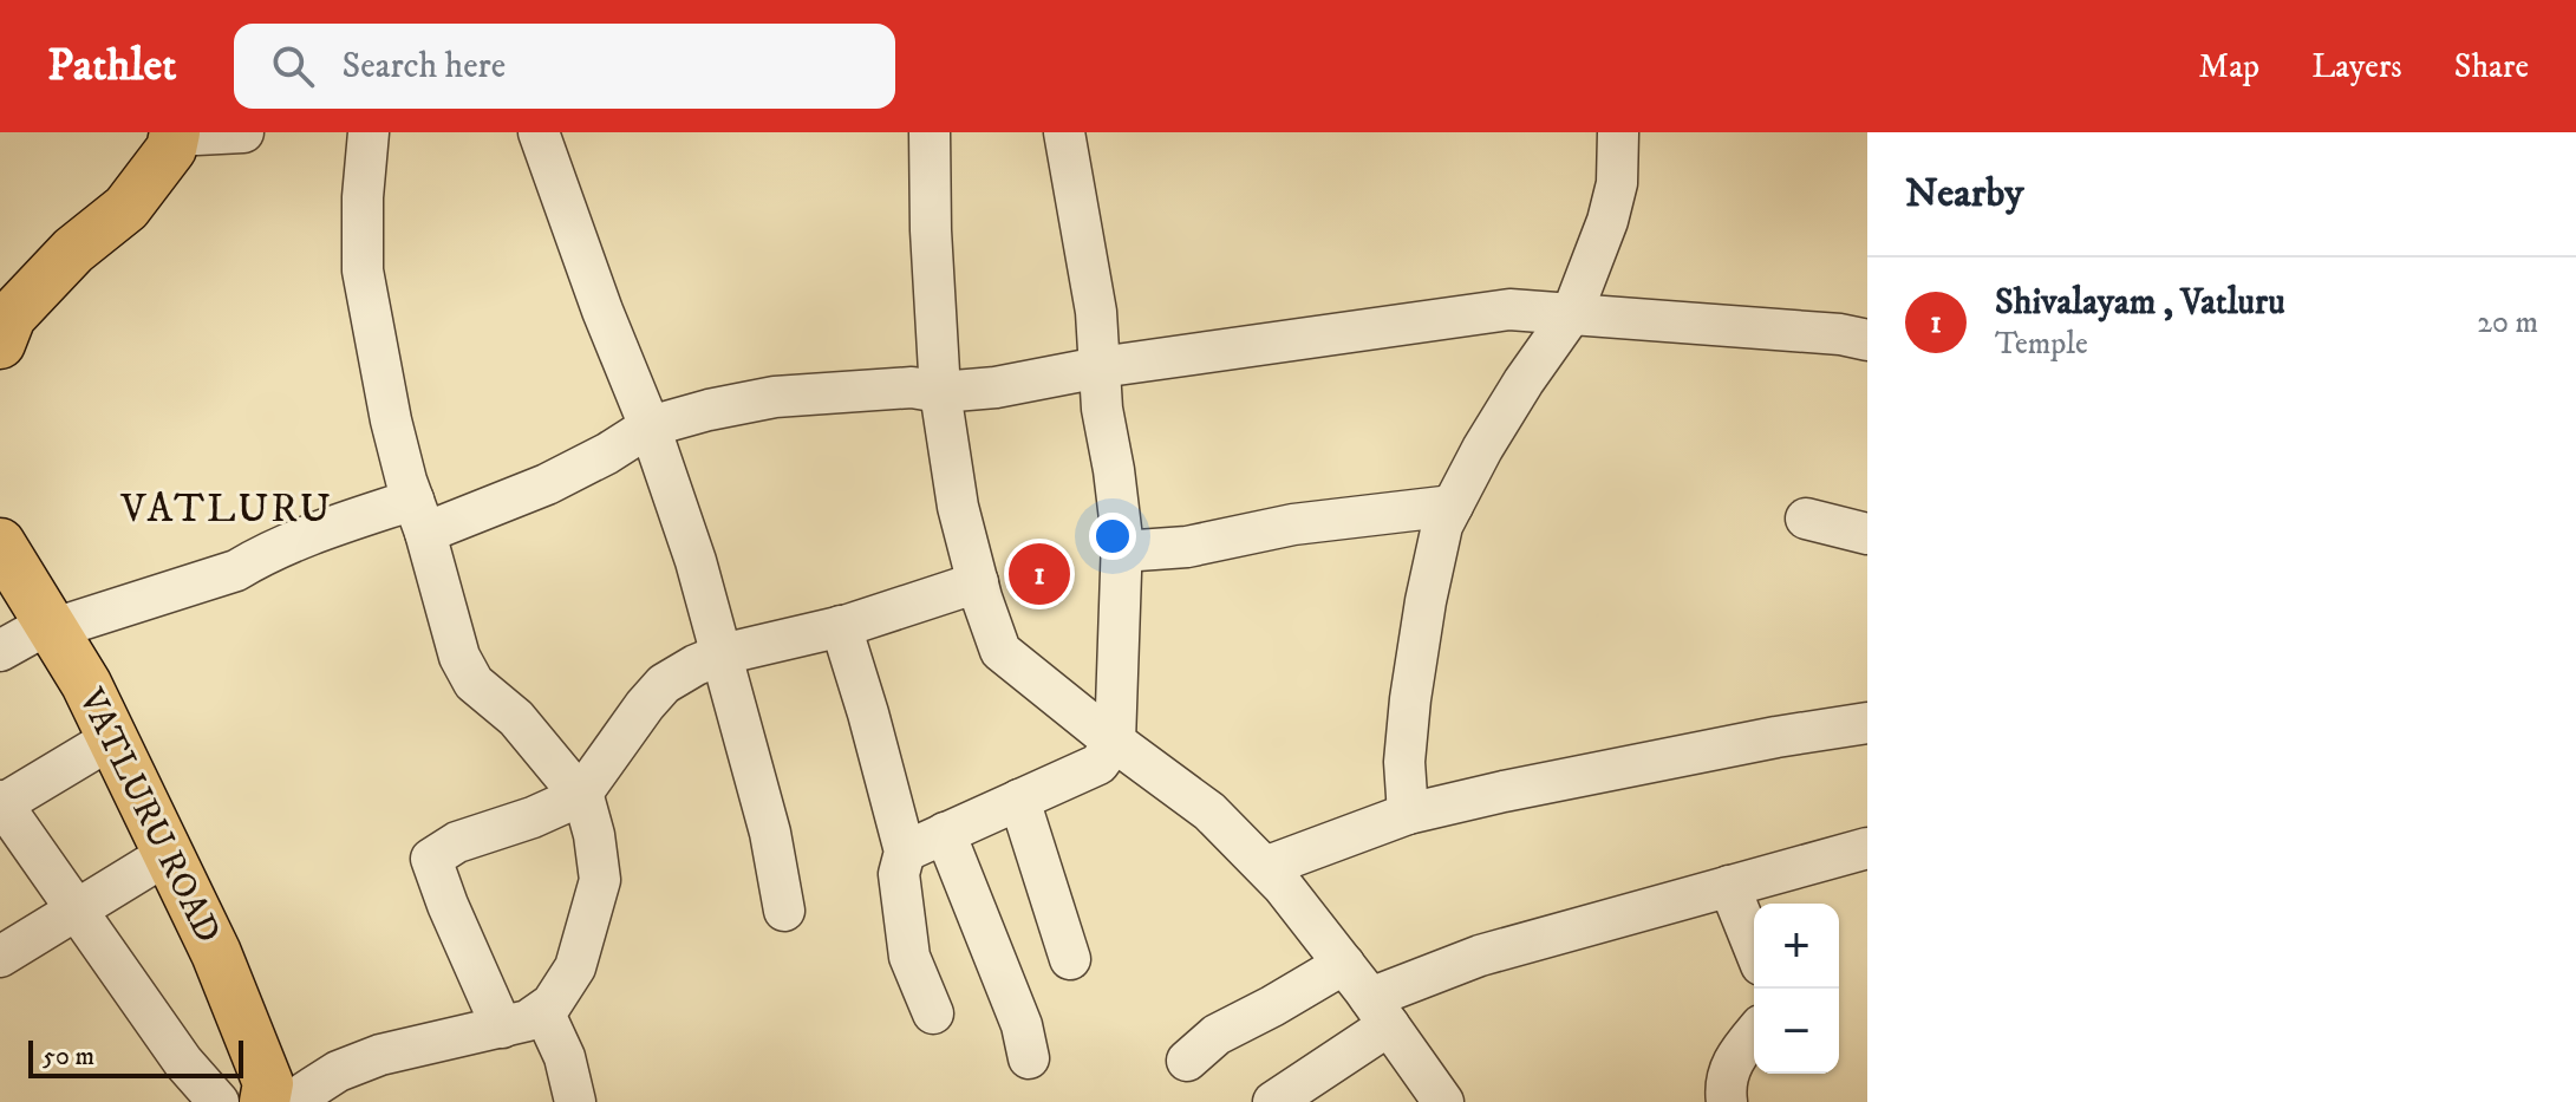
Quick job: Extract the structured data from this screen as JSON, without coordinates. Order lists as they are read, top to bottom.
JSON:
{
  "streets": {
    "main road": ["VATLURU ROAD"]
  },
  "districts": ["VATLURU"],
  "scale_bar": "50 m",
  "page": {
    "header": "Pathlet",
    "search": "Search here",
    "nav": ["Map", "Layers", "Share"],
    "heading": "Nearby",
    "list": [
      {
        "mark": "1",
        "name": "Shivalayam , Vatluru",
        "note": "Temple",
        "value": "20 m"
      }
    ],
    "pins": "1",
    "map_buttons": ["+", "−"],
    "scale": "50 m"
  }
}
